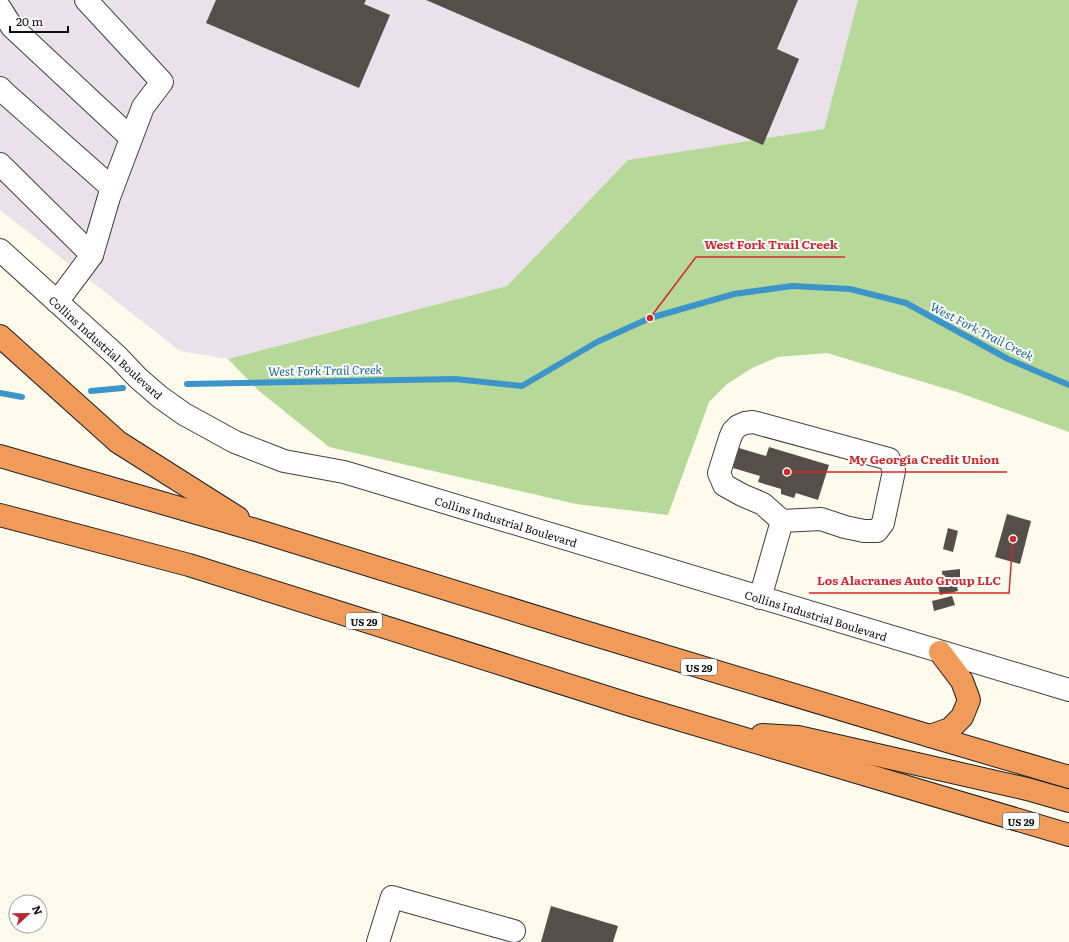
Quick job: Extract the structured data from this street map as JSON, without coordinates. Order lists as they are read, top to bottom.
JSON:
{
  "streets": {
    "highway": ["US 29"],
    "street": ["Collins Industrial Boulevard"]
  },
  "water": ["West Fork Trail Creek"],
  "places": ["West Fork Trail Creek", "My Georgia Credit Union", "Los Alacranes Auto Group LLC"],
  "scale_bar": "20 m",
  "north": "right"
}
